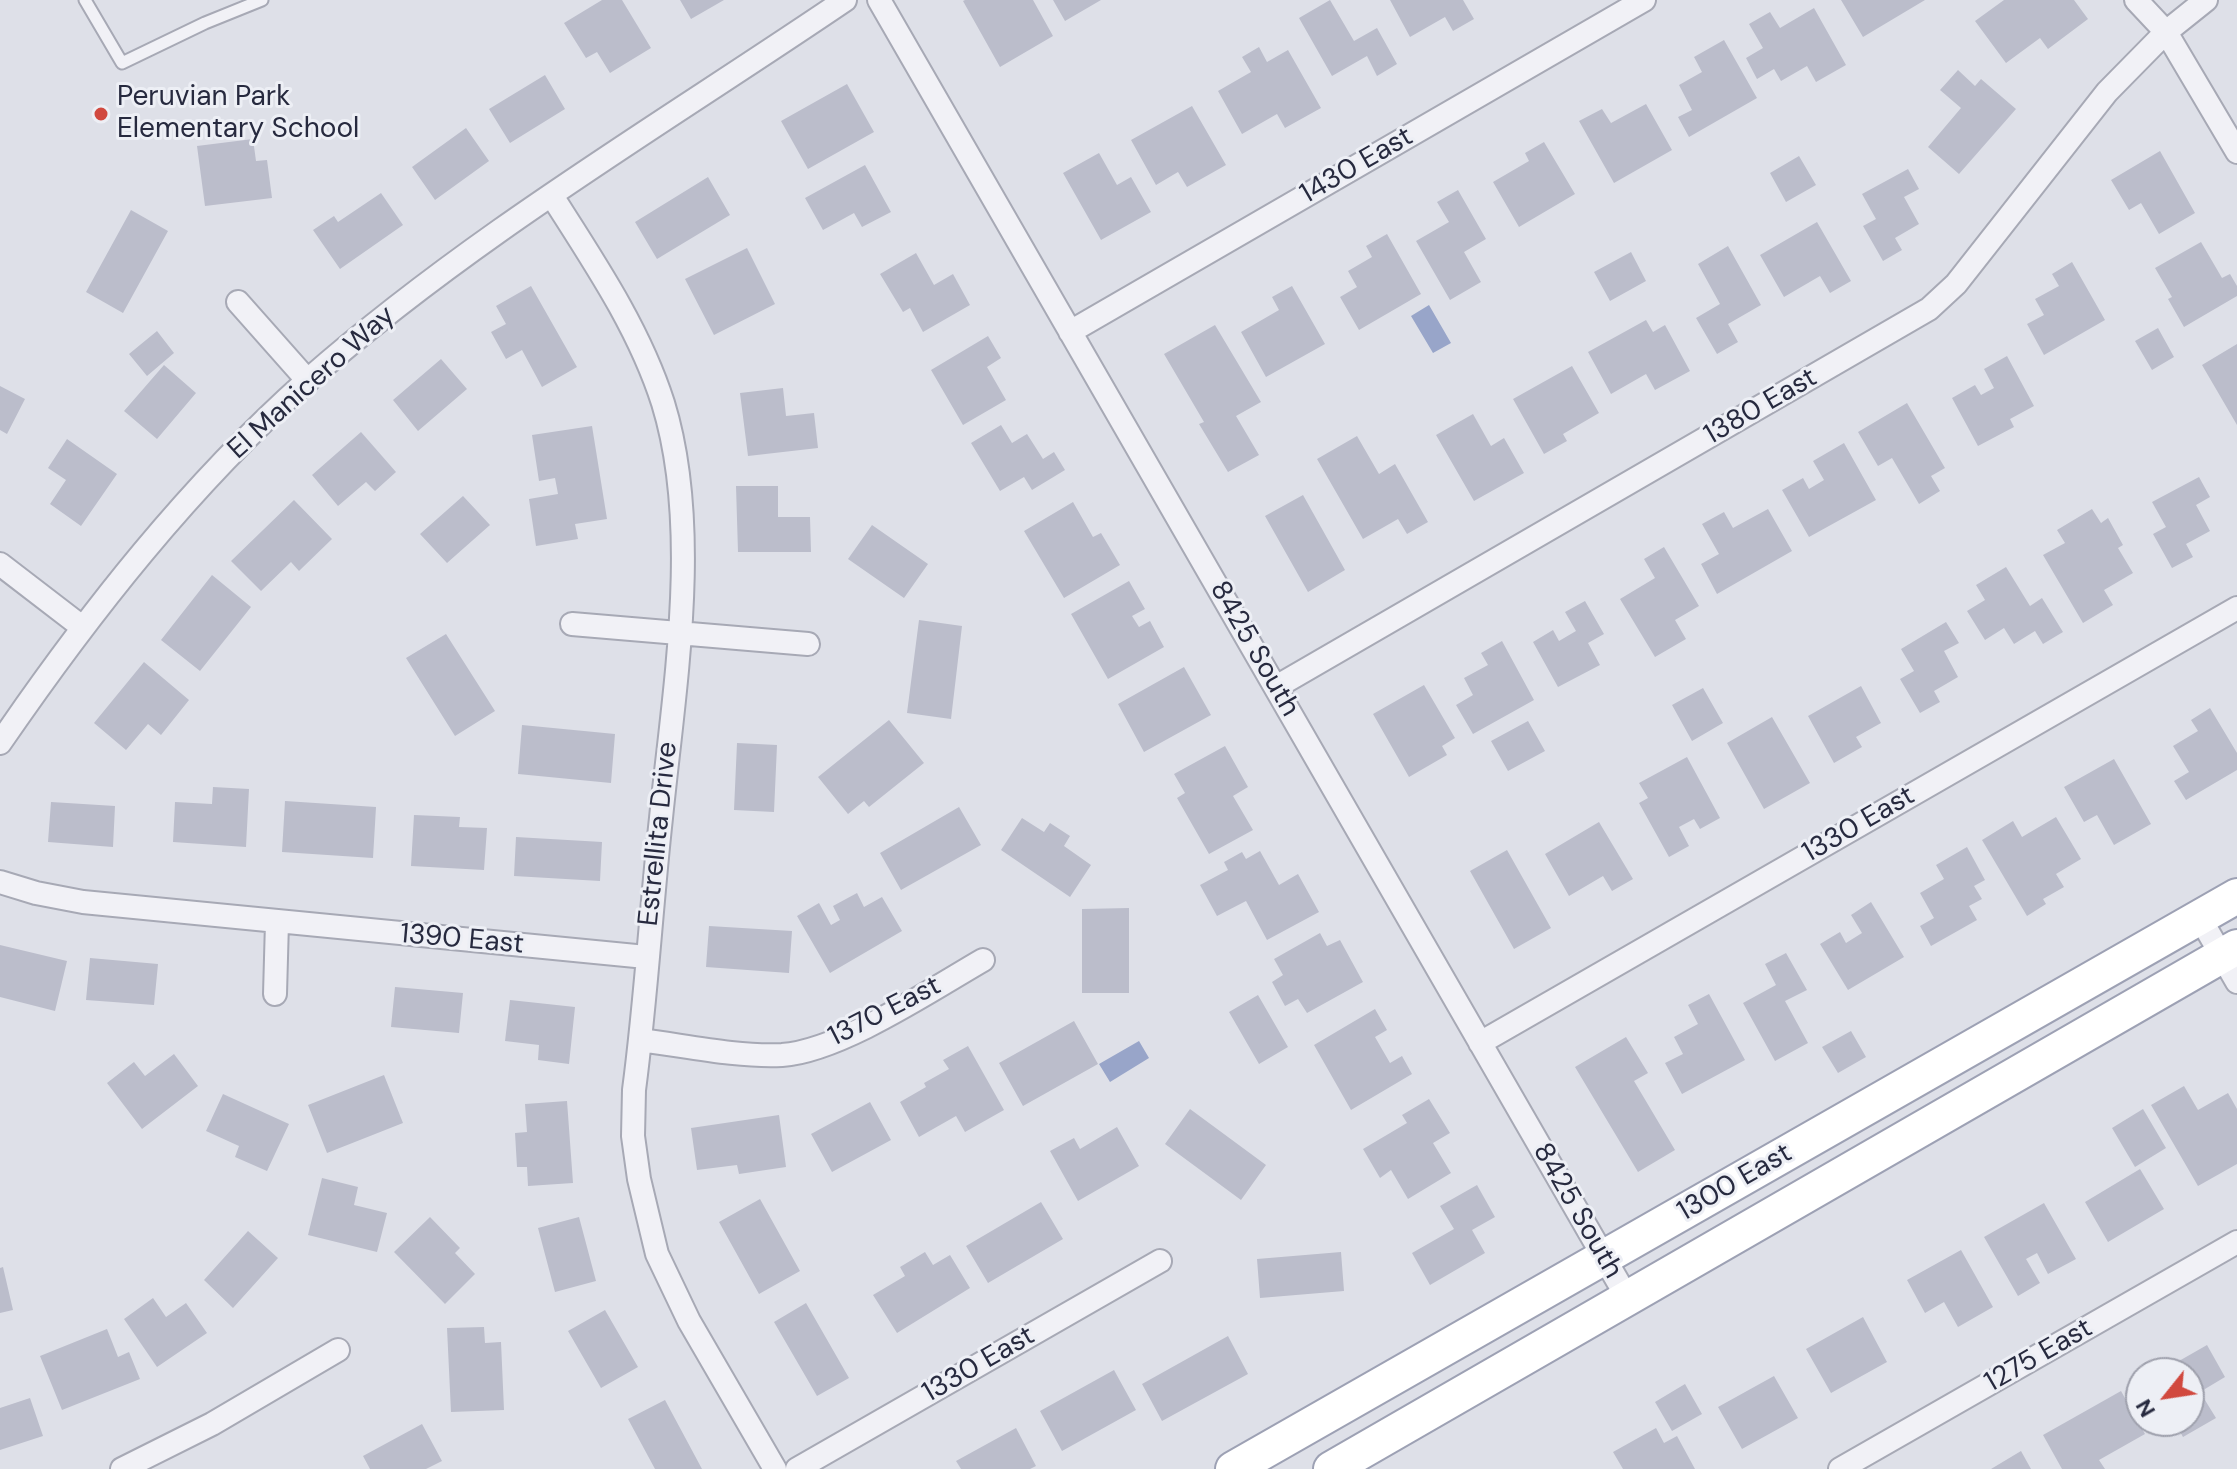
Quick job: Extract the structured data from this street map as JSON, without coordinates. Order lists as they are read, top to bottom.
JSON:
{
  "streets": {
    "main road": ["1300 East"],
    "street": [
      "1430 East",
      "El Manicero Way",
      "1380 East",
      "8425 South",
      "1330 East",
      "Estrellita Drive",
      "1390 East",
      "1370 East",
      "1275 East"
    ]
  },
  "crossings": [
    ["1430 East", "8425 South"],
    ["El Manicero Way", "Estrellita Drive"],
    ["1380 East", "8425 South"],
    ["8425 South", "1330 East"],
    ["8425 South", "1300 East"],
    ["Estrellita Drive", "1390 East"],
    ["Estrellita Drive", "1370 East"]
  ],
  "places": ["Peruvian Park Elementary School"],
  "north": "bottom left"
}
